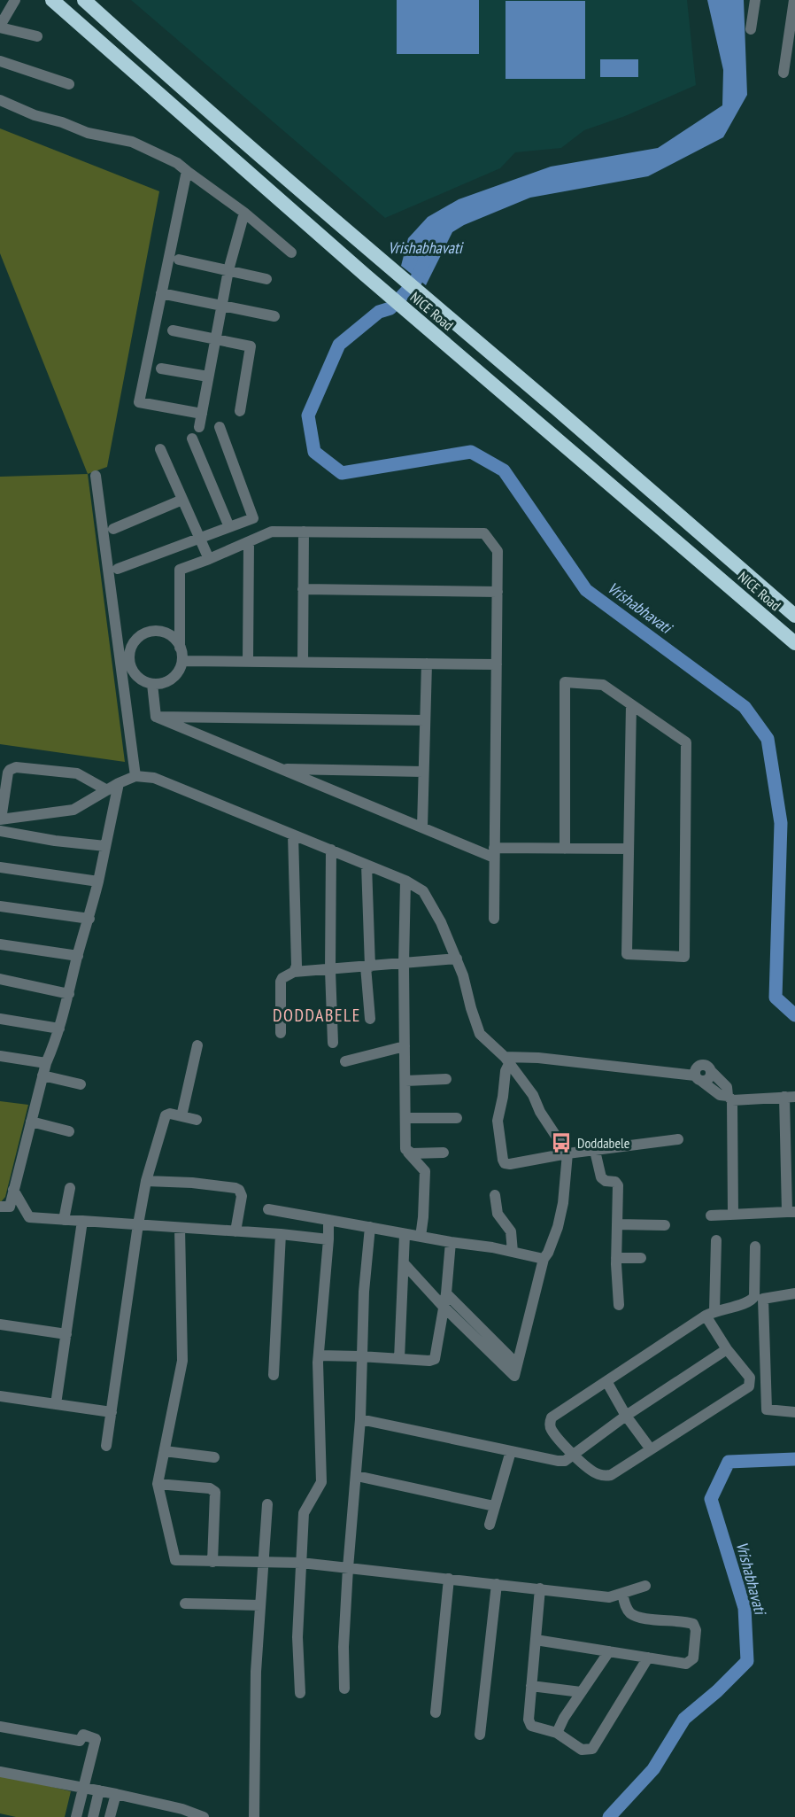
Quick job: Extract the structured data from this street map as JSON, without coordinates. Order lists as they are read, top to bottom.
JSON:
{
  "streets": {
    "highway": ["NICE Road"]
  },
  "districts": ["DODDABELE"],
  "water": ["Vrishabhavati"],
  "places": {
    "bus stop": ["Doddabele"]
  }
}
